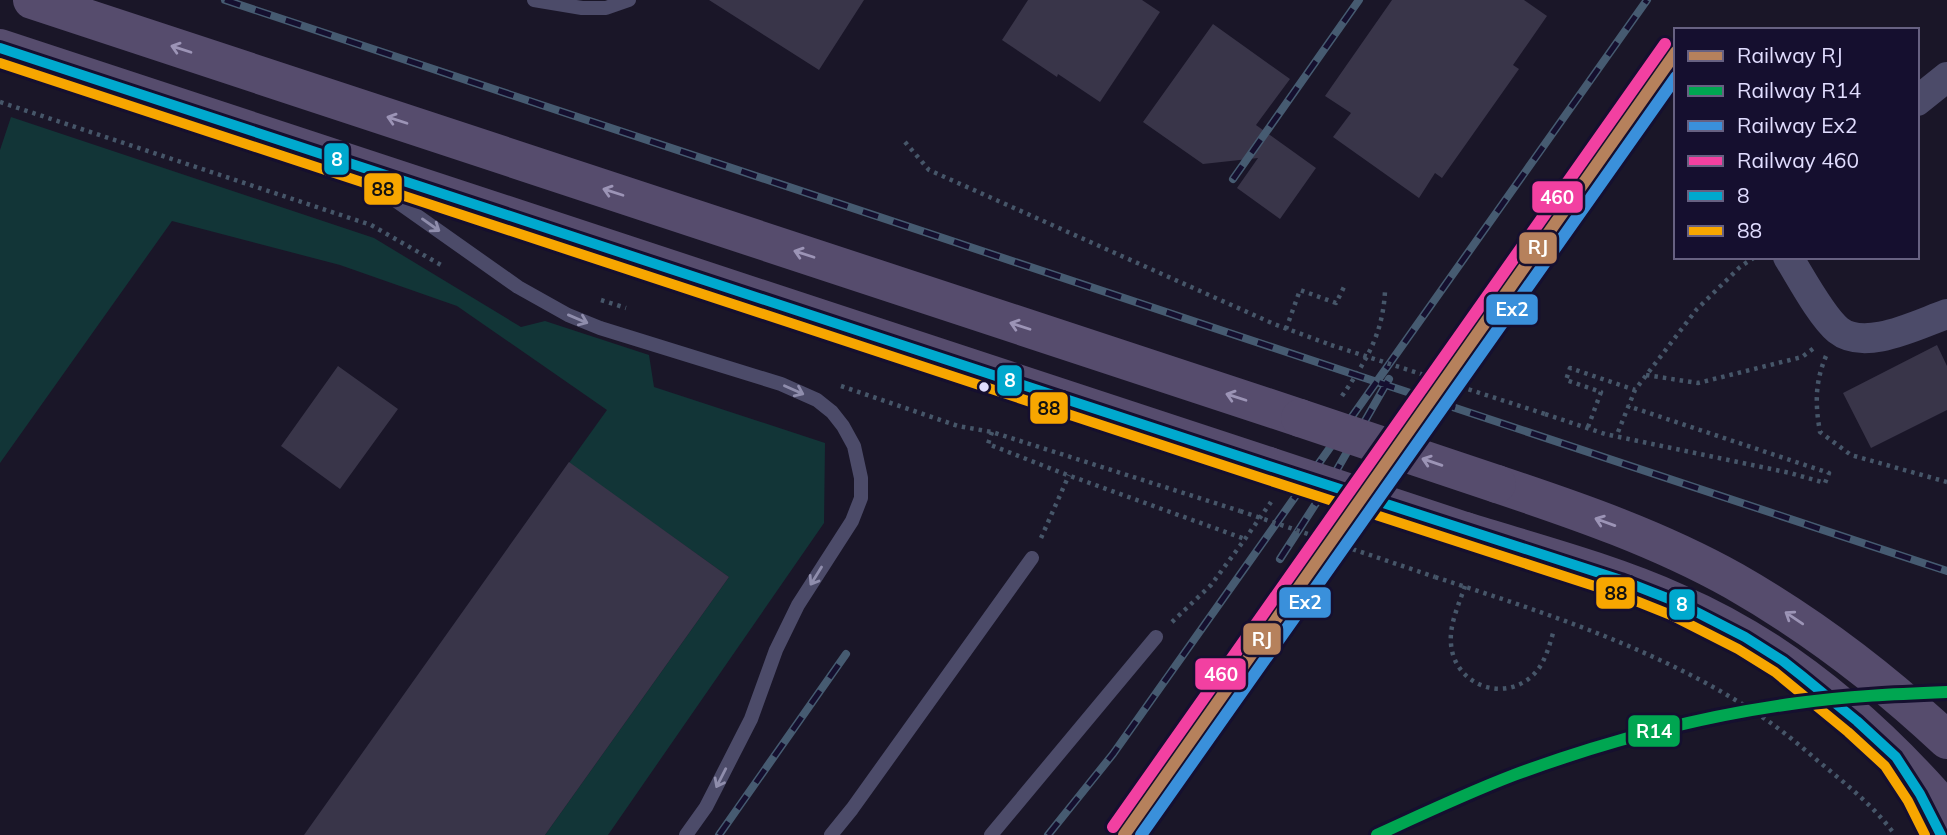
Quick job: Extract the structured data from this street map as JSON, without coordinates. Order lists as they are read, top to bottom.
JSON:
{
  "lines": [
    "rail line 460",
    "transit line 8",
    "rail line RJ",
    "transit line 88",
    "rail line Ex2",
    "rail line R14"
  ],
  "legend": [
    "Railway RJ",
    "Railway R14",
    "Railway Ex2",
    "Railway 460",
    "8",
    "88"
  ]
}
